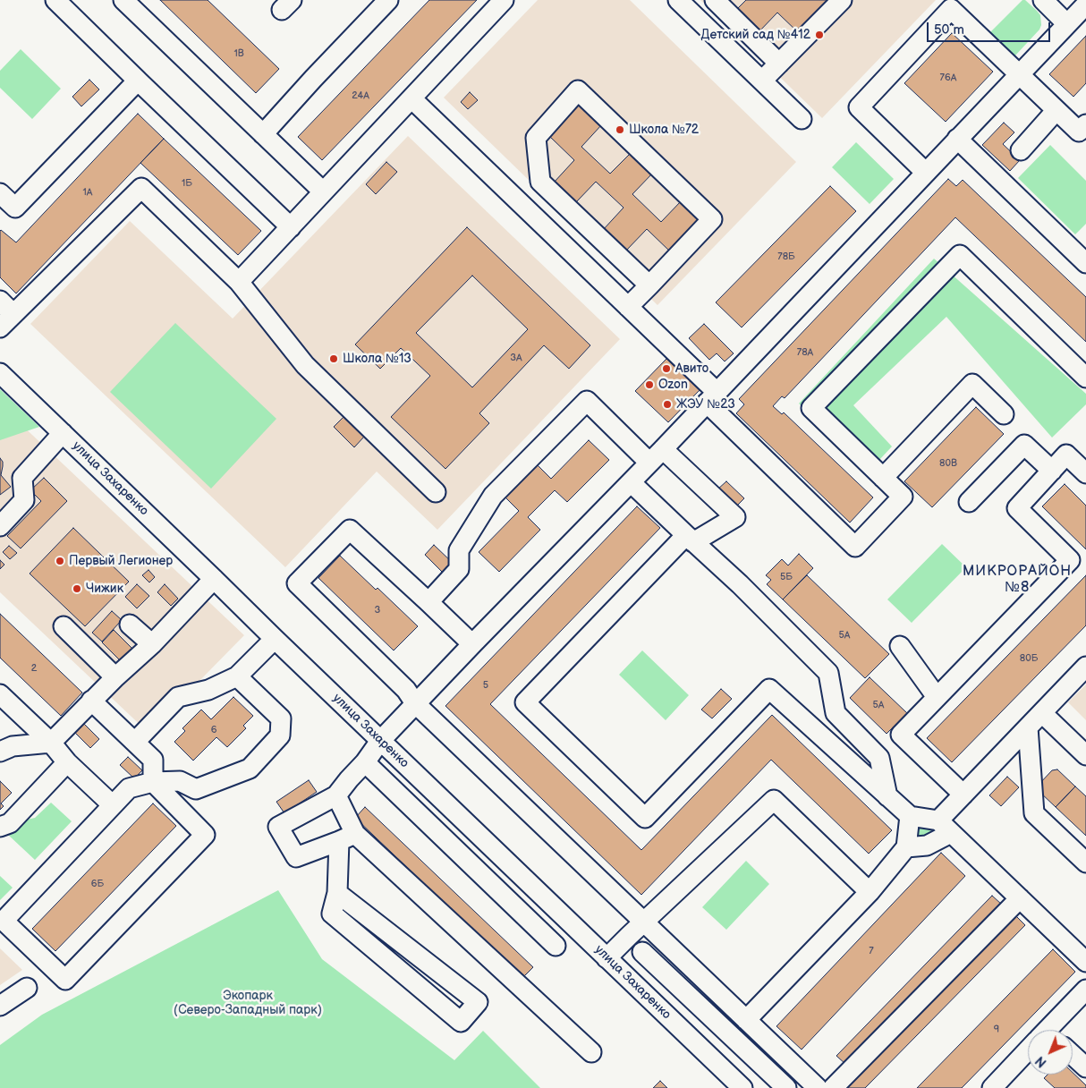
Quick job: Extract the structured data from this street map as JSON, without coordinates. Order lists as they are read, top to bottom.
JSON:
{
  "streets": {
    "street": ["улица Захаренко"]
  },
  "districts": ["МИКРОРАЙОН №8"],
  "parks": ["Экопарк (Северо-Западный парк)"],
  "places": [
    "Детский сад №412",
    "Школа №72",
    "Школа №13",
    "Авито",
    "Ozon",
    "ЖЭУ №23",
    "Первый Легионер",
    "Чижик"
  ],
  "house_numbers": [
    "1В",
    "76А",
    "24А",
    "1Б",
    "1А",
    "78Б",
    "78А",
    "3А",
    "80В",
    "5Б",
    "3",
    "5А",
    "80Б",
    "2",
    "5",
    "5А",
    "6",
    "6Б",
    "7",
    "9"
  ],
  "scale_bar": "50 m",
  "north": "bottom left"
}
